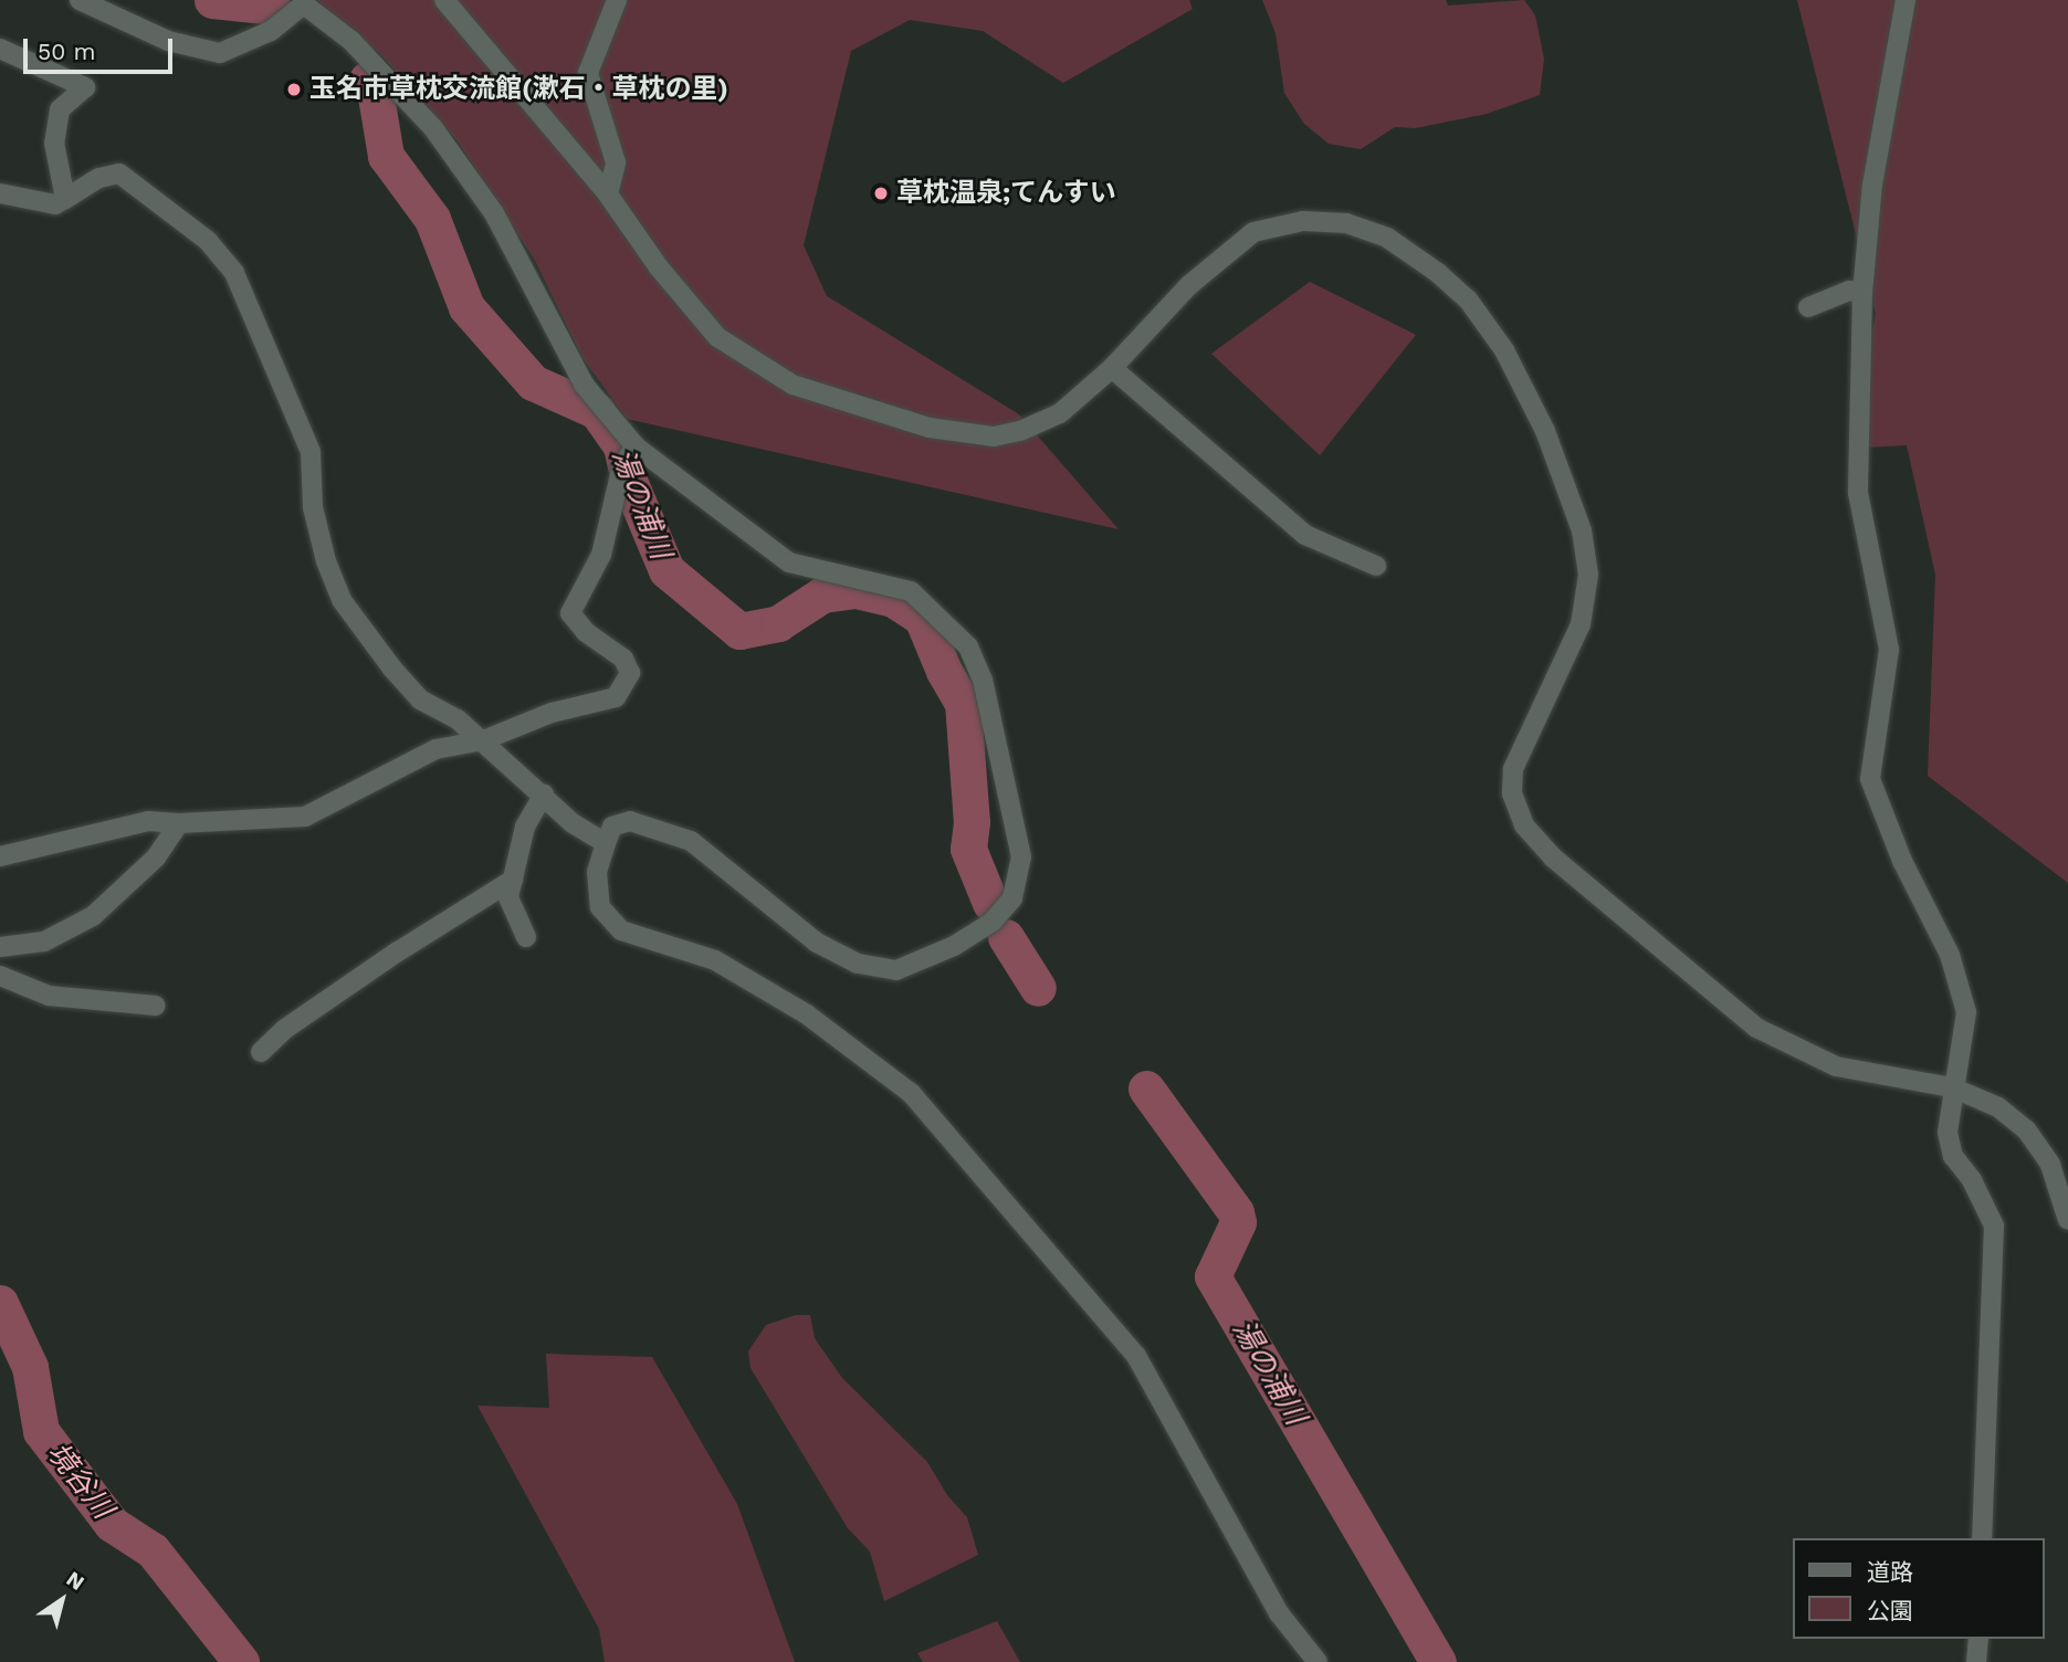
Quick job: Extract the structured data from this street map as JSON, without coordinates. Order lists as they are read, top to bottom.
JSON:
{
  "water": ["湯の浦川", "境谷川"],
  "places": ["玉名市草枕交流館(漱石・草枕の里)", "草枕温泉;てんすい"],
  "legend": ["道路", "公園"],
  "scale_bar": "50 m",
  "north": "top right"
}
